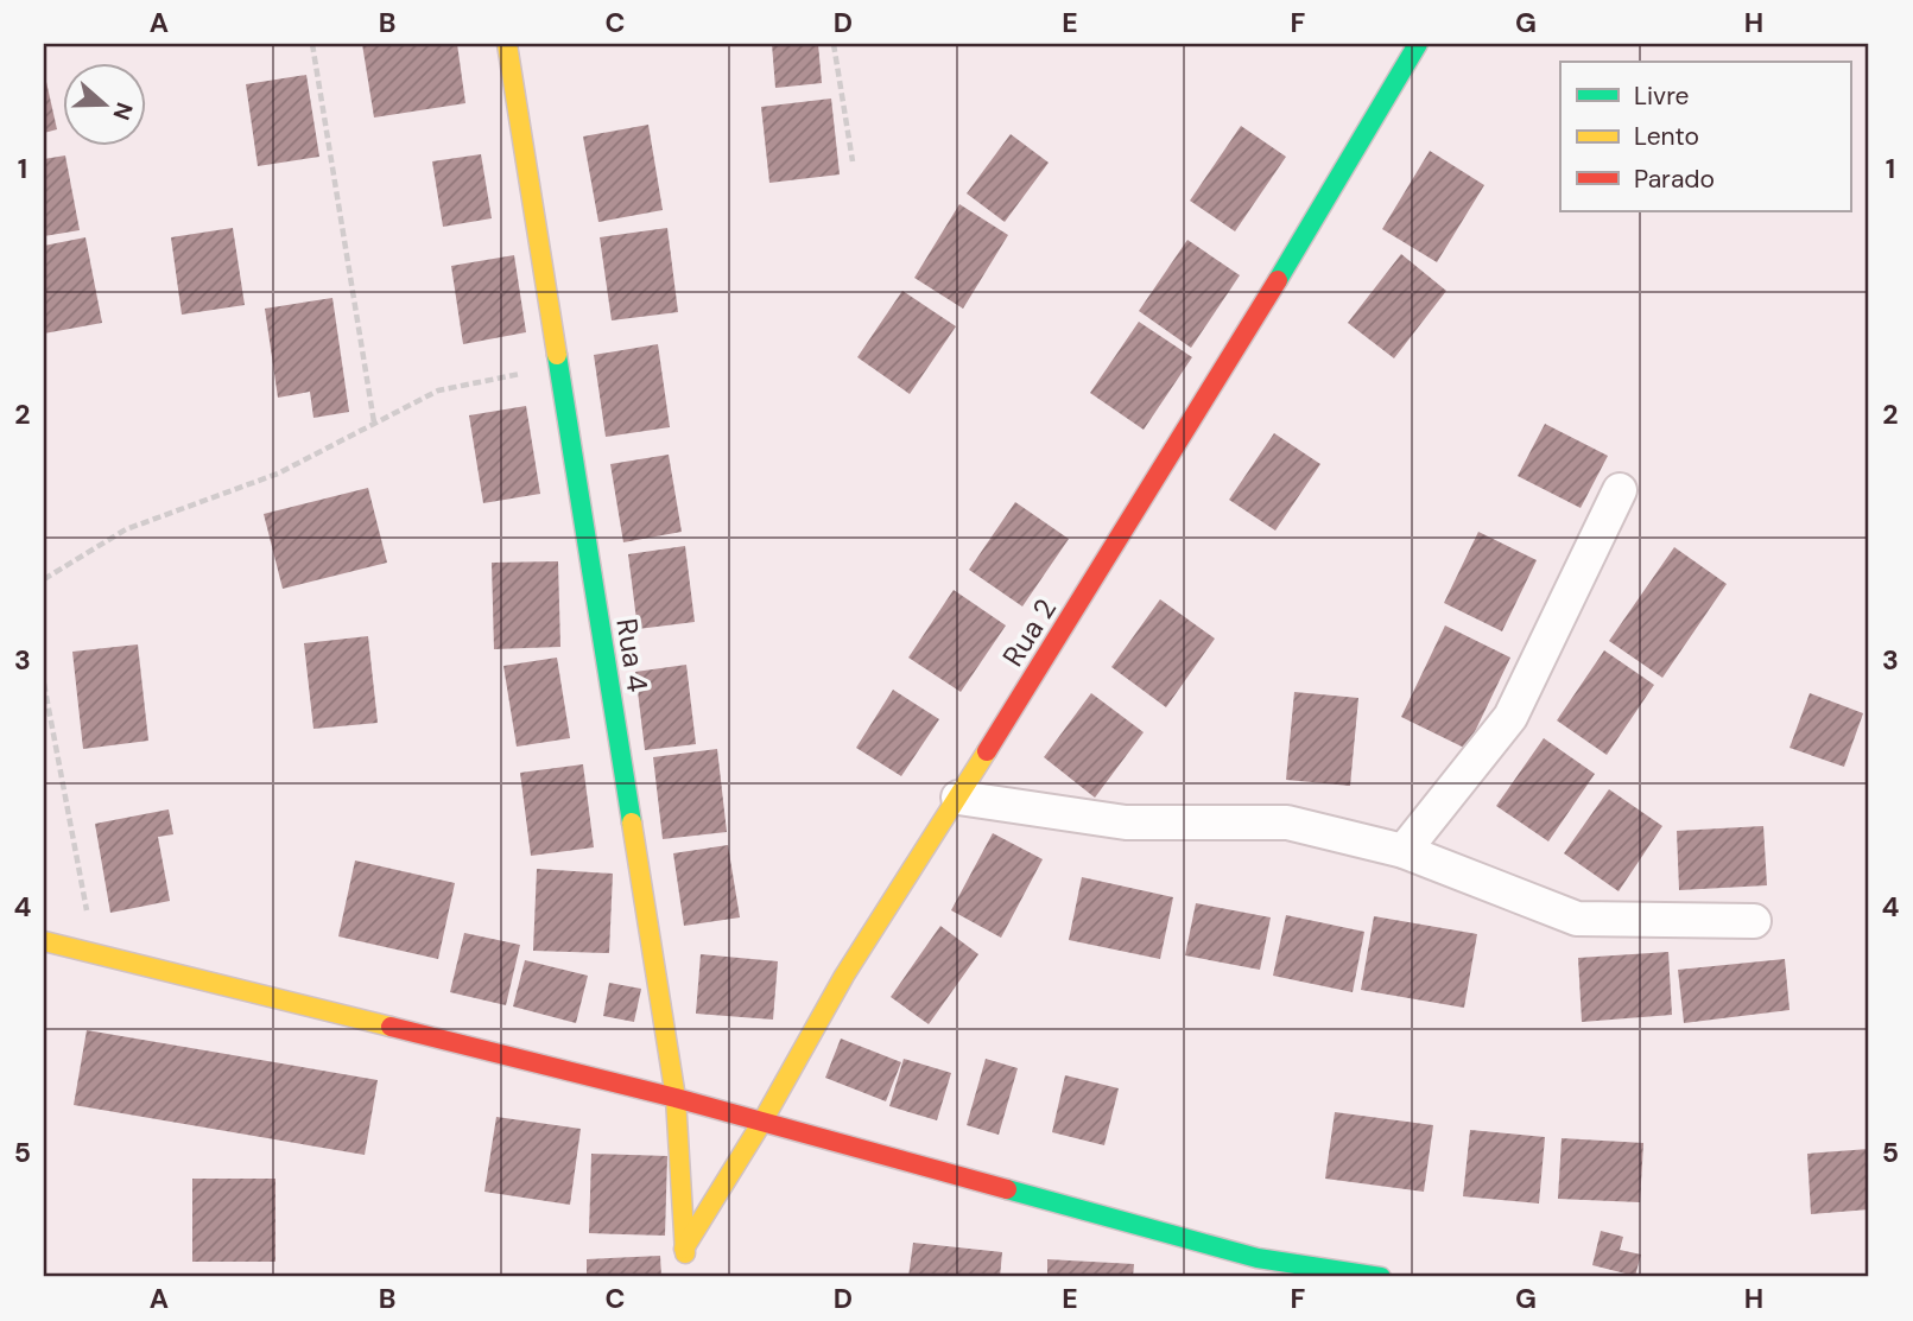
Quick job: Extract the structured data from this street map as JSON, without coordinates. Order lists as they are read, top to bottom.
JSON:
{
  "streets": {
    "street": ["Rua 2", "Rua 4"]
  },
  "crossings": [
    ["Rua 2", "Rua 4"]
  ],
  "legend": ["Livre", "Lento", "Parado"],
  "north": "right",
  "grid": {
    "columns": [
      "A",
      "B",
      "C",
      "D",
      "E",
      "F",
      "G",
      "H"
    ],
    "rows": [
      "1",
      "2",
      "3",
      "4",
      "5"
    ]
  }
}
